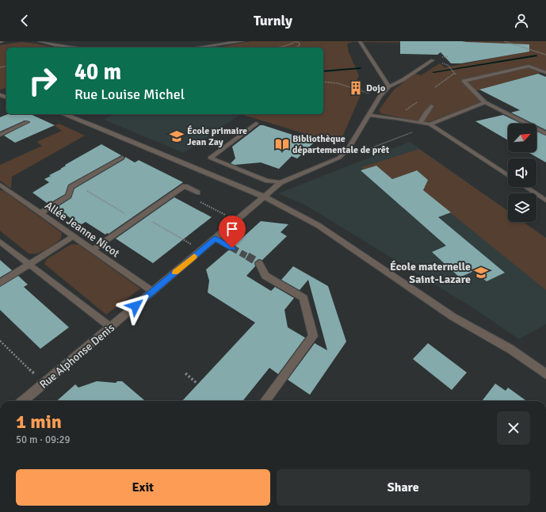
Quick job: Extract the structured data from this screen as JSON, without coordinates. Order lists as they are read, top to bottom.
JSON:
{
  "streets": {
    "street": ["Rue Alphonse Denis"],
    "lane": ["Allée Jeanne Nicot"]
  },
  "crossings": [
    ["Allée Jeanne Nicot", "Rue Alphonse Denis"]
  ],
  "places": {
    "building": ["Dojo"],
    "school or university": ["École primaire Jean Zay", "École maternelle Saint-Lazare"],
    "library": ["Bibliothèque départementale de prêt"]
  },
  "north": "top right",
  "page": {
    "header": "Turnly",
    "turn": ["40 m", "Rue Louise Michel"],
    "heading": ["1 min", "50 m · 09:29"],
    "buttons": ["Exit", "Share"]
  }
}
